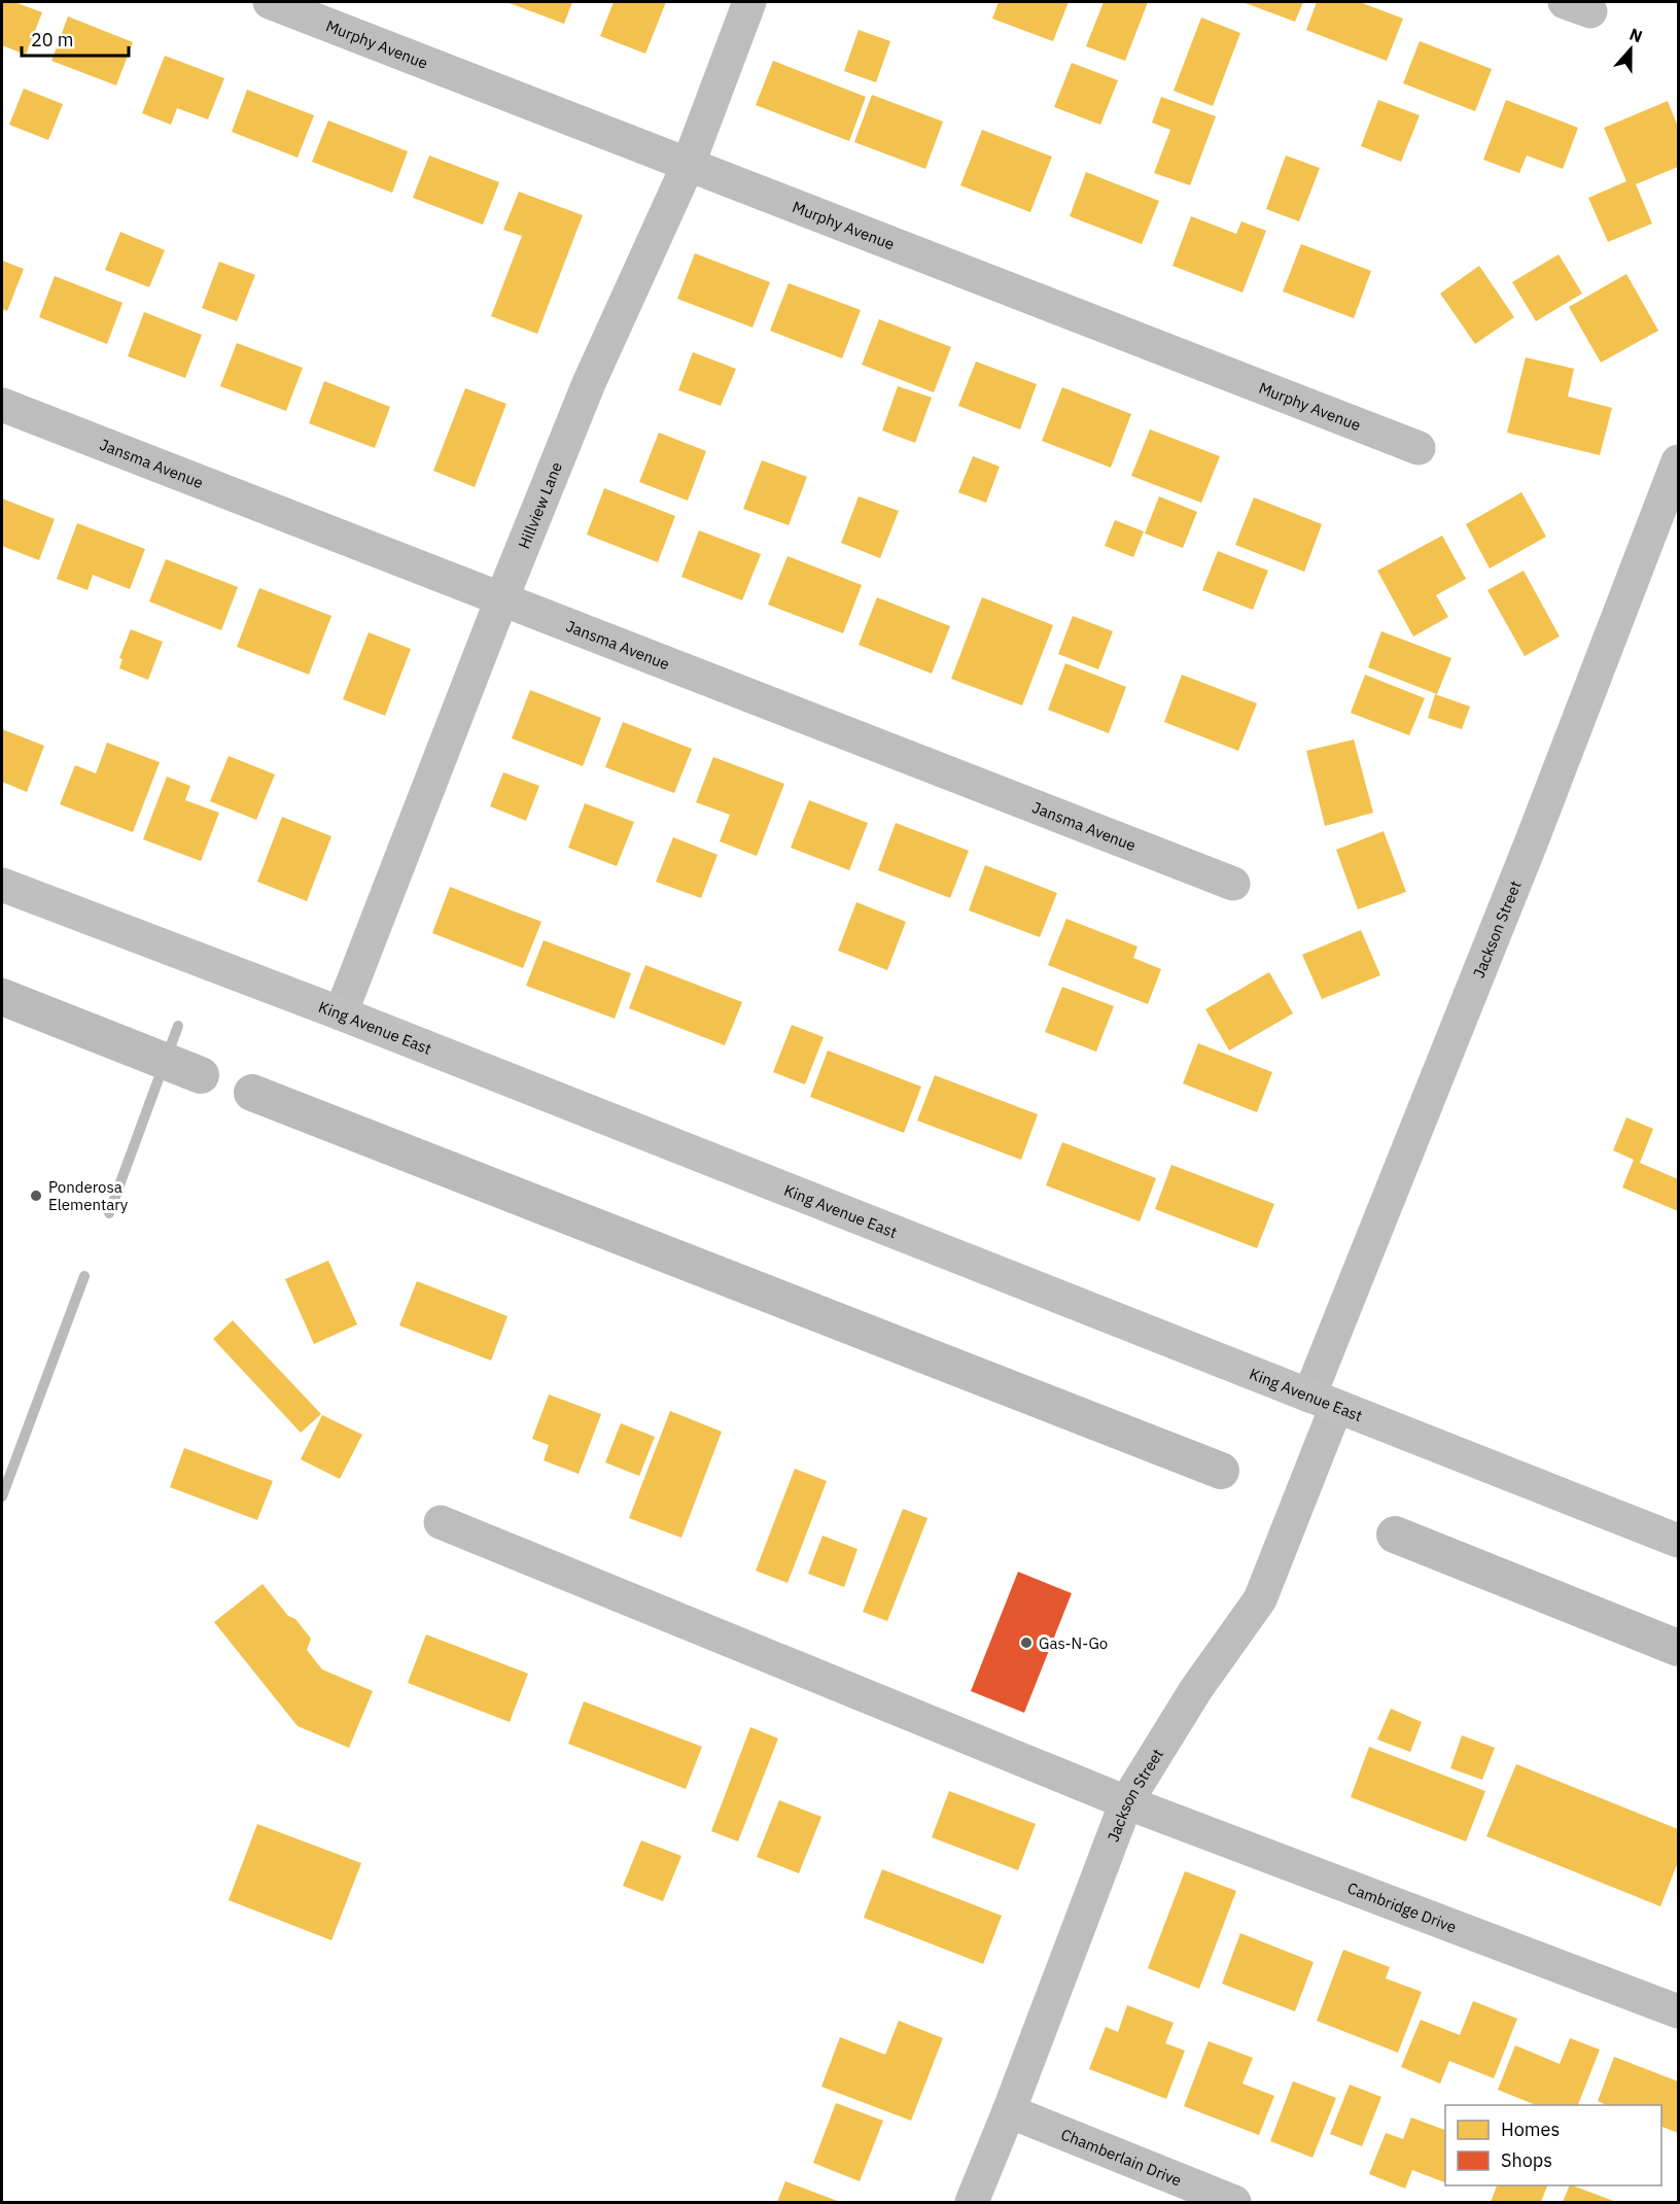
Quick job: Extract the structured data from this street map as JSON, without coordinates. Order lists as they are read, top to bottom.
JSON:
{
  "streets": {
    "main road": ["King Avenue East"],
    "street": [
      "Murphy Avenue",
      "Jansma Avenue",
      "Hillview Lane",
      "Jackson Street",
      "Cambridge Drive",
      "Chamberlain Drive"
    ]
  },
  "crossings": [
    ["Murphy Avenue", "Hillview Lane"],
    ["Jansma Avenue", "Hillview Lane"],
    ["Hillview Lane", "King Avenue East"],
    ["Jackson Street", "King Avenue East"],
    ["Jackson Street", "Cambridge Drive"],
    ["Jackson Street", "Chamberlain Drive"]
  ],
  "places": ["Ponderosa Elementary", "Gas-N-Go"],
  "legend": ["Homes", "Shops"],
  "scale_bar": "20 m",
  "north": "top"
}
